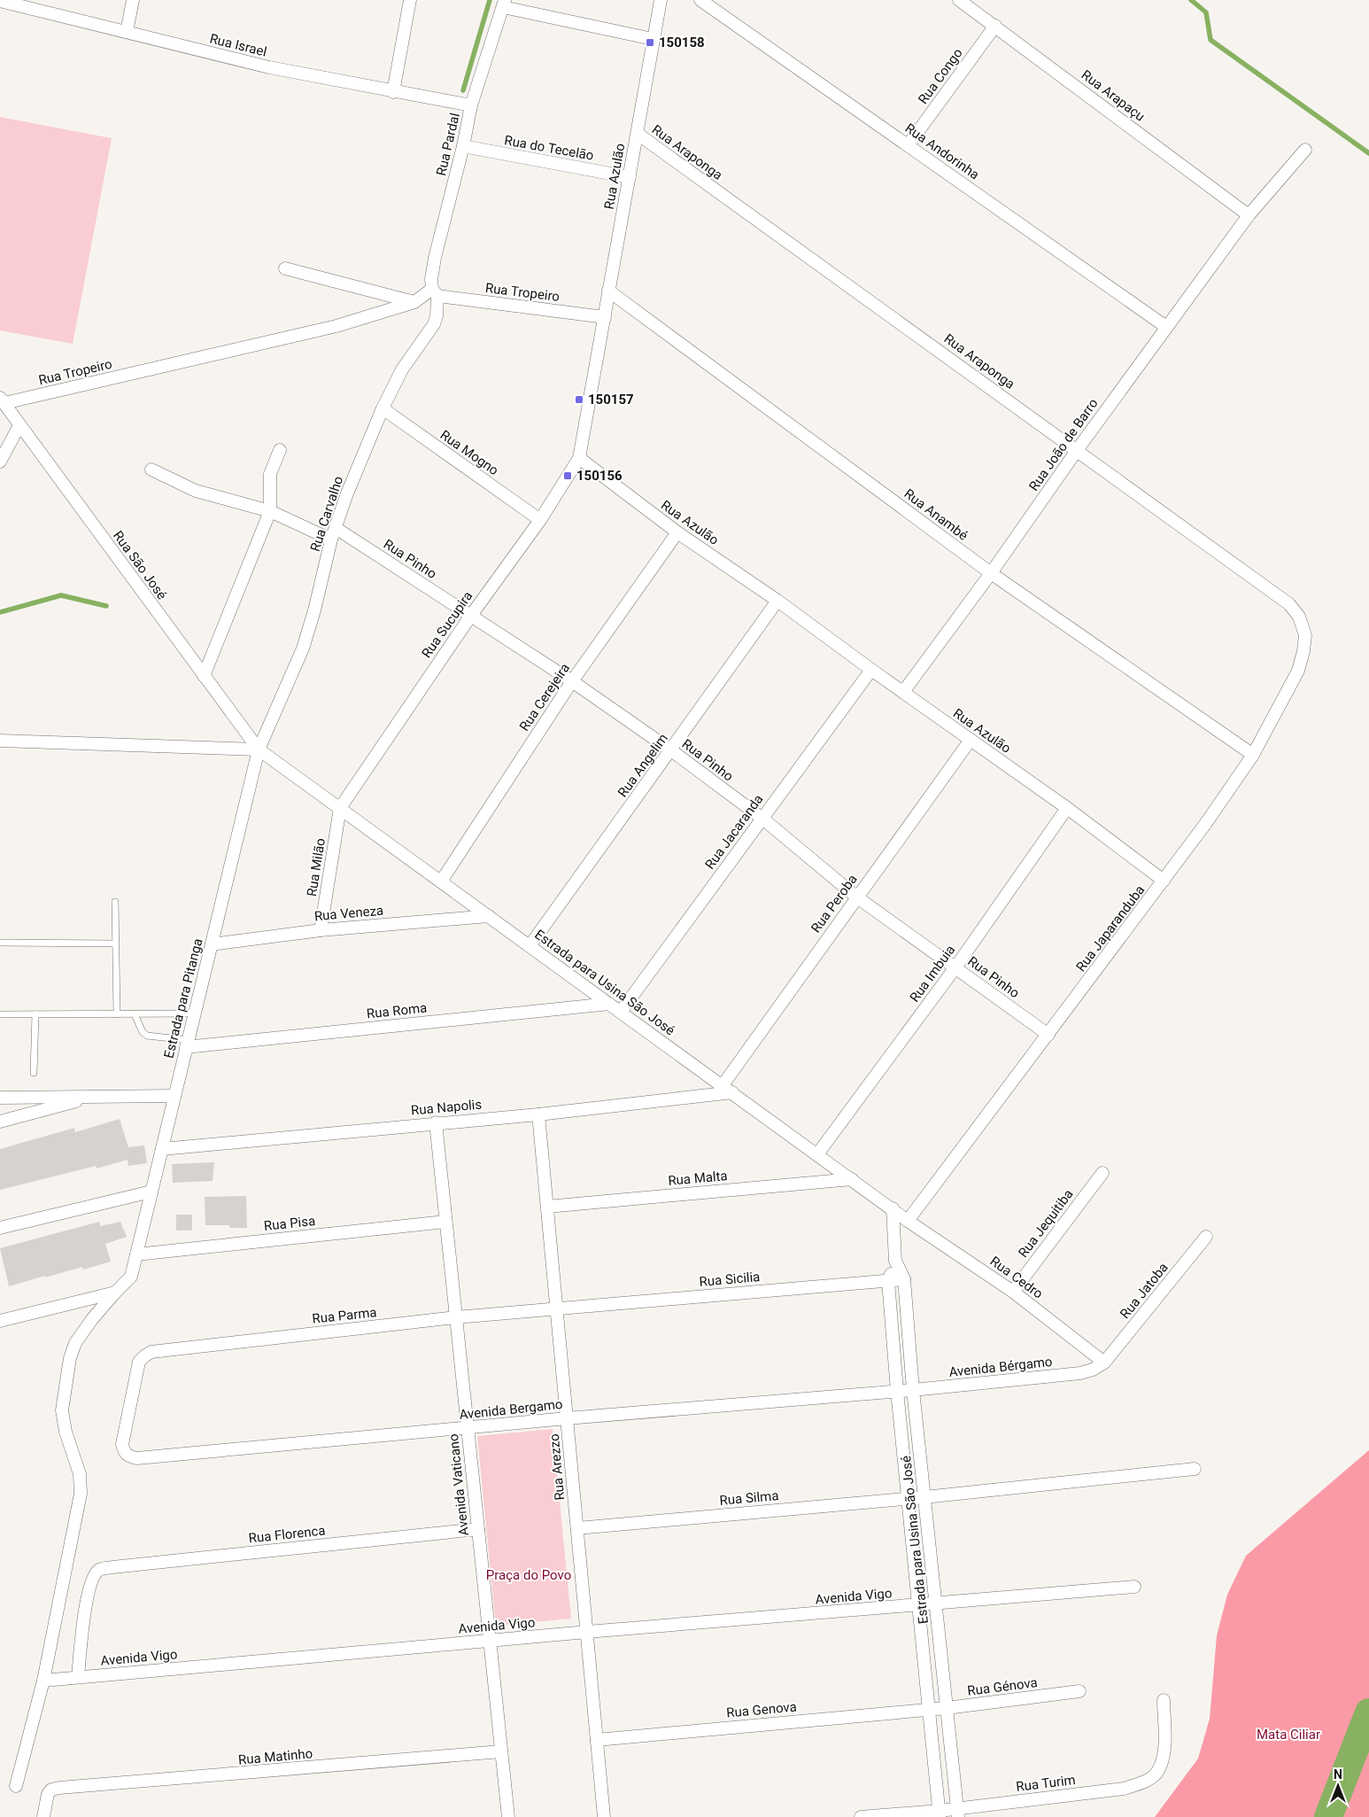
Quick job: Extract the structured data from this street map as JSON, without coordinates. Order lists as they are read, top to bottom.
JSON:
{
  "streets": {
    "street": [
      "Rua Israel",
      "Rua Congo",
      "Rua Arapaçu",
      "Rua Pardal",
      "Rua do Tecelão",
      "Rua Andorinha",
      "Rua Araponga",
      "Rua Azulão",
      "Rua Tropeiro",
      "Rua João de Barro",
      "Rua Mogno",
      "Rua Carvalho",
      "Rua Anambé",
      "Rua Pinho",
      "Rua São José",
      "Rua Sucupira",
      "Rua Cerejeira",
      "Rua Angelim",
      "Rua Jacaranda",
      "Rua Milão",
      "Rua Peroba",
      "Rua Veneza",
      "Rua Japaranduba",
      "Rua Imbuia",
      "Estrada para Usina São José",
      "Estrada para Pitanga",
      "Rua Roma",
      "Rua Napolis",
      "Rua Malta",
      "Rua Pisa",
      "Rua Jequitiba",
      "Rua Cedro",
      "Rua Sicilia",
      "Rua Jatoba",
      "Rua Parma",
      "Avenida Bérgamo",
      "Avenida Bergamo",
      "Rua Arezzo",
      "Avenida Vaticano",
      "Rua Silma",
      "Rua Florenca",
      "Avenida Vigo",
      "Rua Génova",
      "Rua Genova",
      "Rua Matinho",
      "Rua Turim"
    ]
  },
  "crossings": [
    ["Rua Israel", "Rua Pardal"],
    ["Rua Congo", "Rua Arapaçu"],
    ["Rua Congo", "Rua Andorinha"],
    ["Rua Arapaçu", "Rua João de Barro"],
    ["Rua Pardal", "Rua do Tecelão"],
    ["Rua Pardal", "Rua Tropeiro"],
    ["Rua Pardal", "Rua Carvalho"],
    ["Rua do Tecelão", "Rua Azulão"],
    ["Rua Andorinha", "Rua João de Barro"],
    ["Rua Araponga", "Rua Azulão"],
    ["Rua Araponga", "Rua João de Barro"],
    ["Rua Araponga", "Rua Japaranduba"],
    ["Rua Azulão", "Rua Tropeiro"],
    ["Rua Azulão", "Rua João de Barro"],
    ["Rua Azulão", "Rua Anambé"],
    ["Rua Azulão", "Rua Sucupira"],
    ["Rua Azulão", "Rua Cerejeira"],
    ["Rua Azulão", "Rua Angelim"],
    ["Rua Azulão", "Rua Jacaranda"],
    ["Rua Azulão", "Rua Peroba"],
    ["Rua Azulão", "Rua Japaranduba"],
    ["Rua Azulão", "Rua Imbuia"],
    ["Rua Tropeiro", "Rua Carvalho"],
    ["Rua Tropeiro", "Rua São José"],
    ["Rua João de Barro", "Rua Anambé"],
    ["Rua Mogno", "Rua Carvalho"],
    ["Rua Mogno", "Rua Sucupira"],
    ["Rua Carvalho", "Rua Pinho"],
    ["Rua Carvalho", "Rua São José"],
    ["Rua Carvalho", "Estrada para Usina São José"],
    ["Rua Carvalho", "Estrada para Pitanga"],
    ["Rua Anambé", "Rua Japaranduba"],
    ["Rua Pinho", "Rua Sucupira"],
    ["Rua Pinho", "Rua Cerejeira"],
    ["Rua Pinho", "Rua Angelim"],
    ["Rua Pinho", "Rua Jacaranda"],
    ["Rua Pinho", "Rua Peroba"],
    ["Rua Pinho", "Rua Japaranduba"],
    ["Rua Pinho", "Rua Imbuia"],
    ["Rua São José", "Estrada para Usina São José"],
    ["Rua São José", "Estrada para Pitanga"],
    ["Rua Sucupira", "Rua Milão"],
    ["Rua Sucupira", "Estrada para Usina São José"],
    ["Rua Cerejeira", "Estrada para Usina São José"],
    ["Rua Angelim", "Estrada para Usina São José"],
    ["Rua Jacaranda", "Estrada para Usina São José"],
    ["Rua Milão", "Rua Veneza"],
    ["Rua Milão", "Estrada para Usina São José"],
    ["Rua Peroba", "Estrada para Usina São José"],
    ["Rua Peroba", "Rua Napolis"],
    ["Rua Veneza", "Estrada para Usina São José"],
    ["Rua Veneza", "Estrada para Pitanga"],
    ["Rua Japaranduba", "Rua Cedro"],
    ["Rua Imbuia", "Estrada para Usina São José"],
    ["Estrada para Usina São José", "Estrada para Pitanga"],
    ["Estrada para Usina São José", "Rua Roma"],
    ["Estrada para Usina São José", "Rua Napolis"],
    ["Estrada para Usina São José", "Rua Malta"],
    ["Estrada para Usina São José", "Rua Sicilia"],
    ["Estrada para Usina São José", "Avenida Bérgamo"],
    ["Estrada para Usina São José", "Avenida Bergamo"],
    ["Estrada para Usina São José", "Rua Silma"],
    ["Estrada para Usina São José", "Avenida Vigo"],
    ["Estrada para Usina São José", "Rua Génova"],
    ["Estrada para Usina São José", "Rua Genova"],
    ["Estrada para Usina São José", "Rua Turim"],
    ["Estrada para Pitanga", "Rua Roma"],
    ["Estrada para Pitanga", "Rua Napolis"],
    ["Estrada para Pitanga", "Rua Pisa"],
    ["Estrada para Pitanga", "Avenida Vigo"],
    ["Rua Napolis", "Rua Arezzo"],
    ["Rua Napolis", "Avenida Vaticano"],
    ["Rua Malta", "Rua Arezzo"],
    ["Rua Pisa", "Avenida Vaticano"],
    ["Rua Jequitiba", "Rua Cedro"],
    ["Rua Cedro", "Rua Jatoba"],
    ["Rua Cedro", "Avenida Bérgamo"],
    ["Rua Sicilia", "Rua Parma"],
    ["Rua Sicilia", "Rua Arezzo"],
    ["Rua Jatoba", "Avenida Bérgamo"],
    ["Rua Parma", "Avenida Bergamo"],
    ["Rua Parma", "Rua Arezzo"],
    ["Rua Parma", "Avenida Vaticano"],
    ["Avenida Bérgamo", "Avenida Bergamo"],
    ["Avenida Bergamo", "Rua Arezzo"],
    ["Avenida Bergamo", "Avenida Vaticano"],
    ["Rua Arezzo", "Rua Silma"],
    ["Rua Arezzo", "Avenida Vigo"],
    ["Rua Arezzo", "Rua Genova"],
    ["Avenida Vaticano", "Rua Florenca"],
    ["Avenida Vaticano", "Avenida Vigo"],
    ["Avenida Vaticano", "Rua Matinho"],
    ["Rua Florenca", "Avenida Vigo"],
    ["Rua Génova", "Rua Genova"]
  ],
  "parks": ["Praça do Povo", "Mata Ciliar"],
  "places": {
    "transit": ["150158", "150157", "150156"]
  },
  "north": "top"
}
